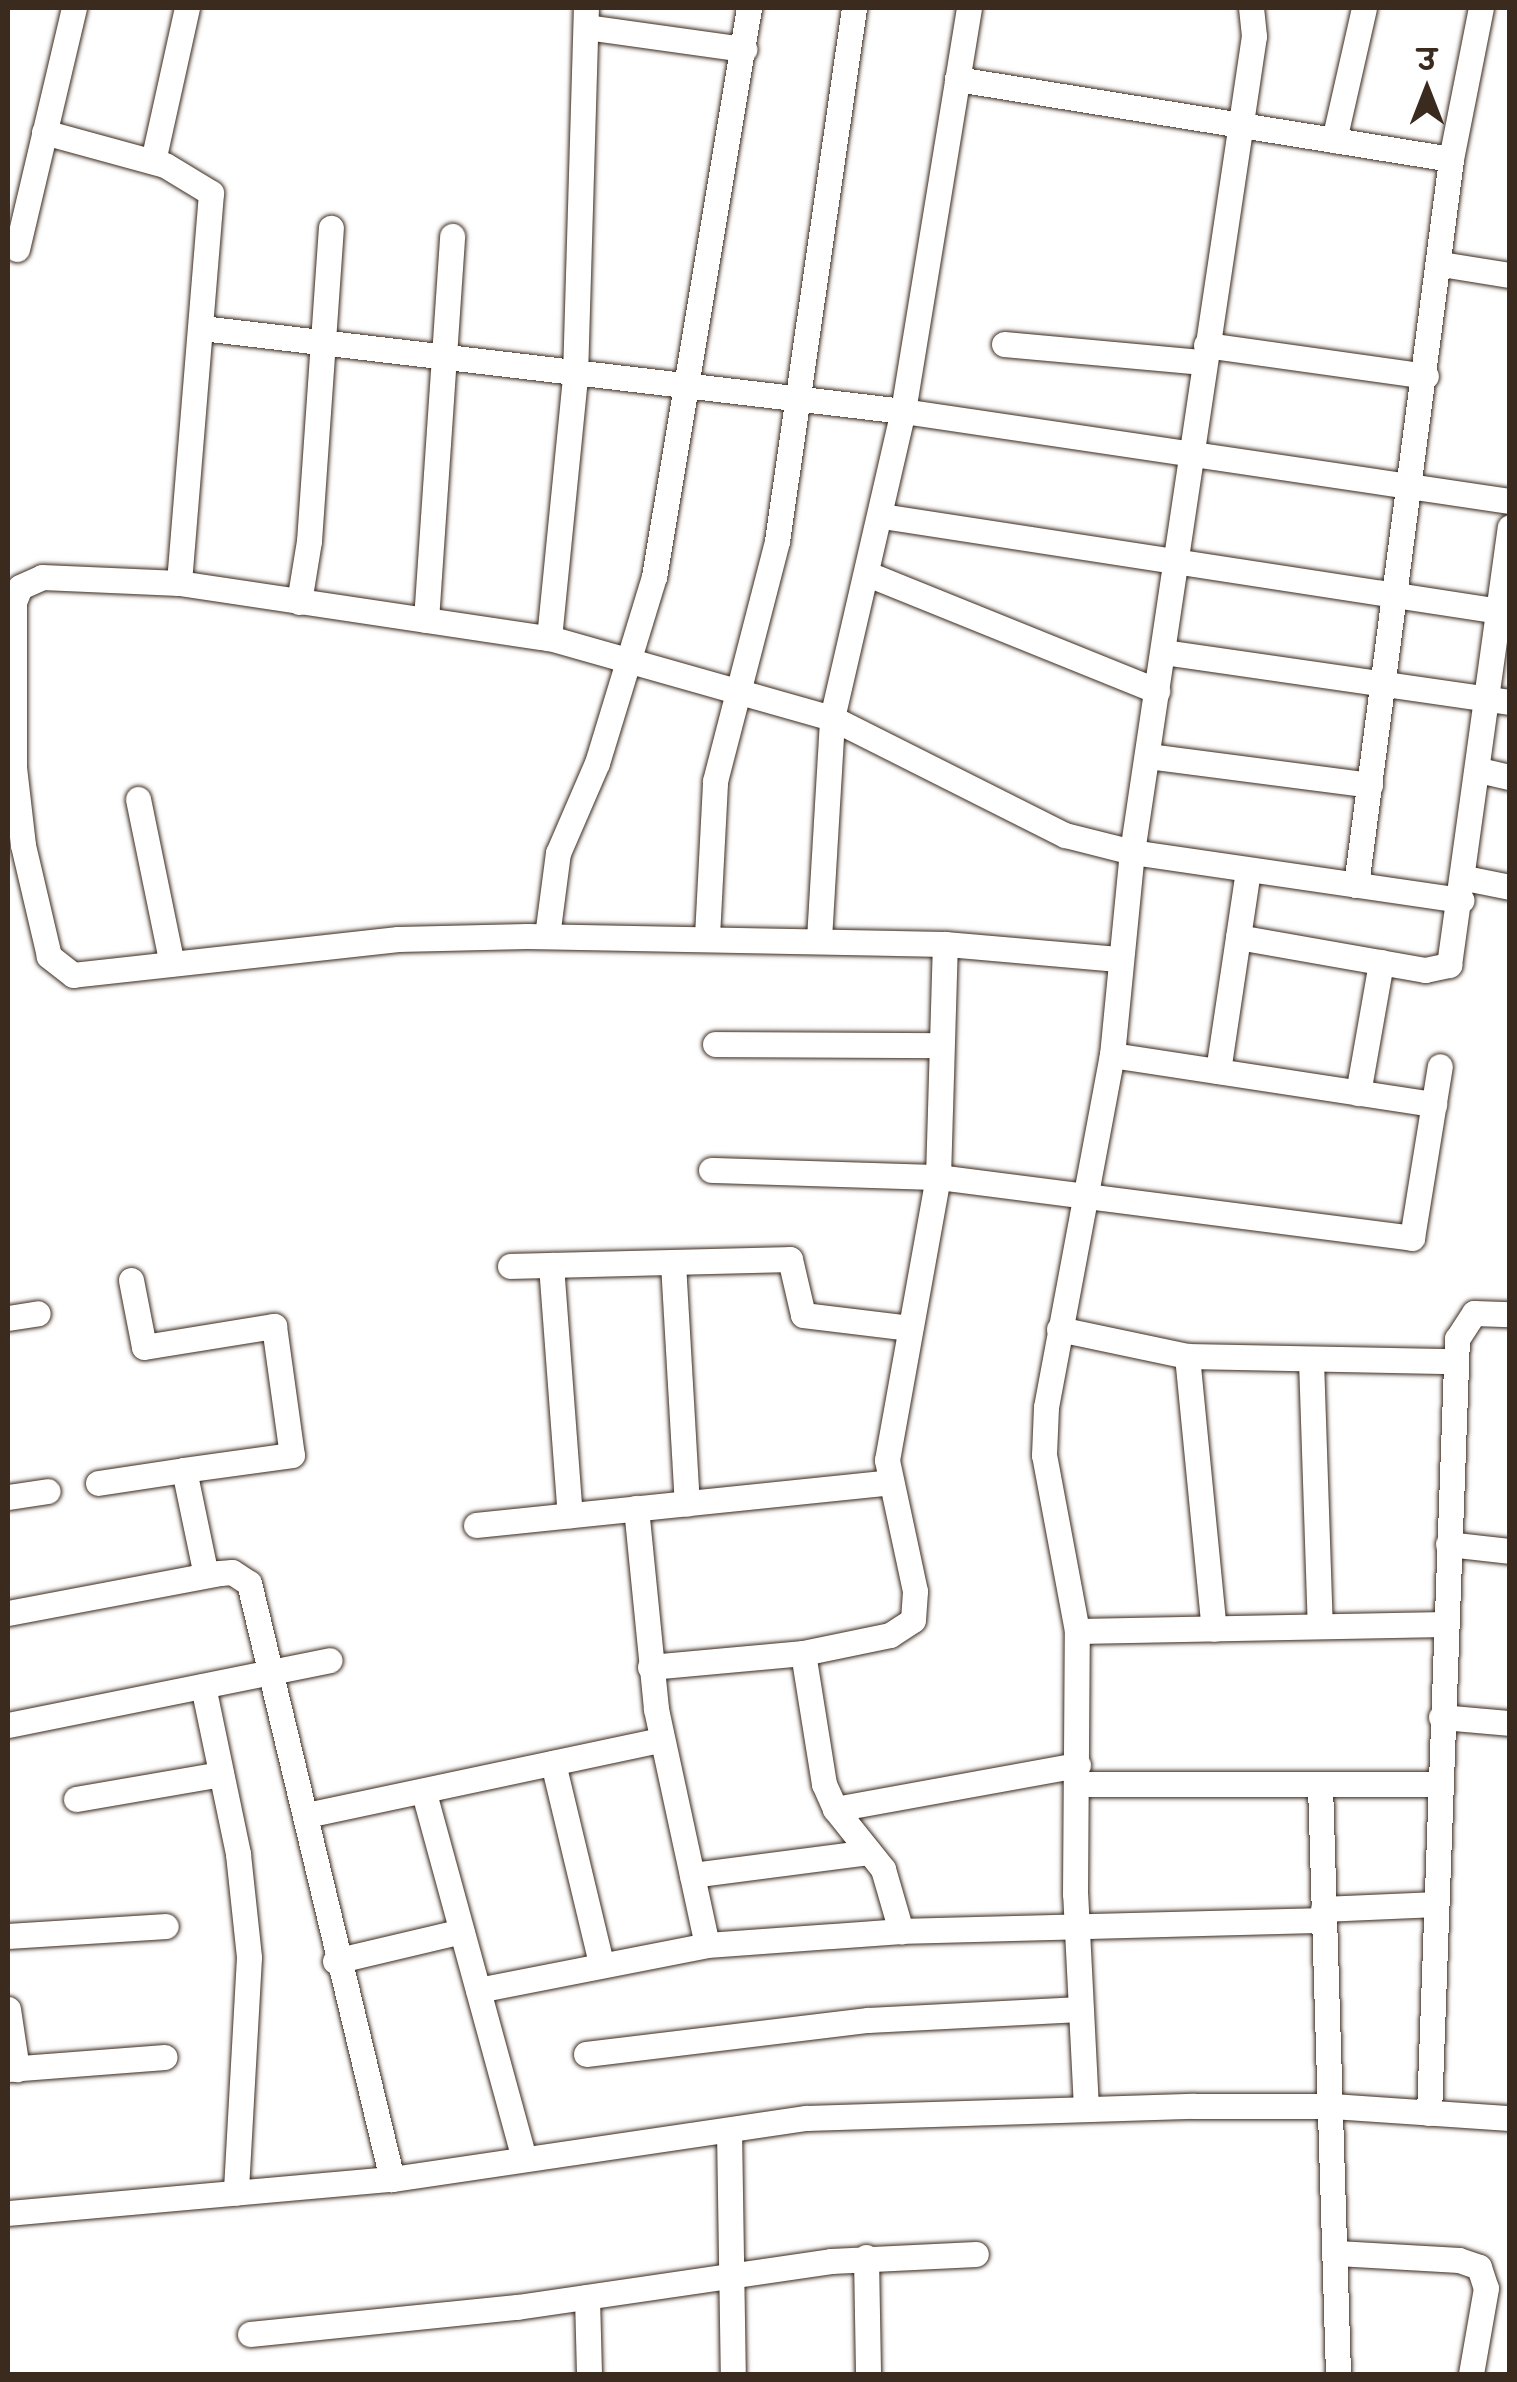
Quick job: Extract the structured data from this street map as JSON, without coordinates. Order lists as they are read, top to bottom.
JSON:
{
  "north": "top"
}
